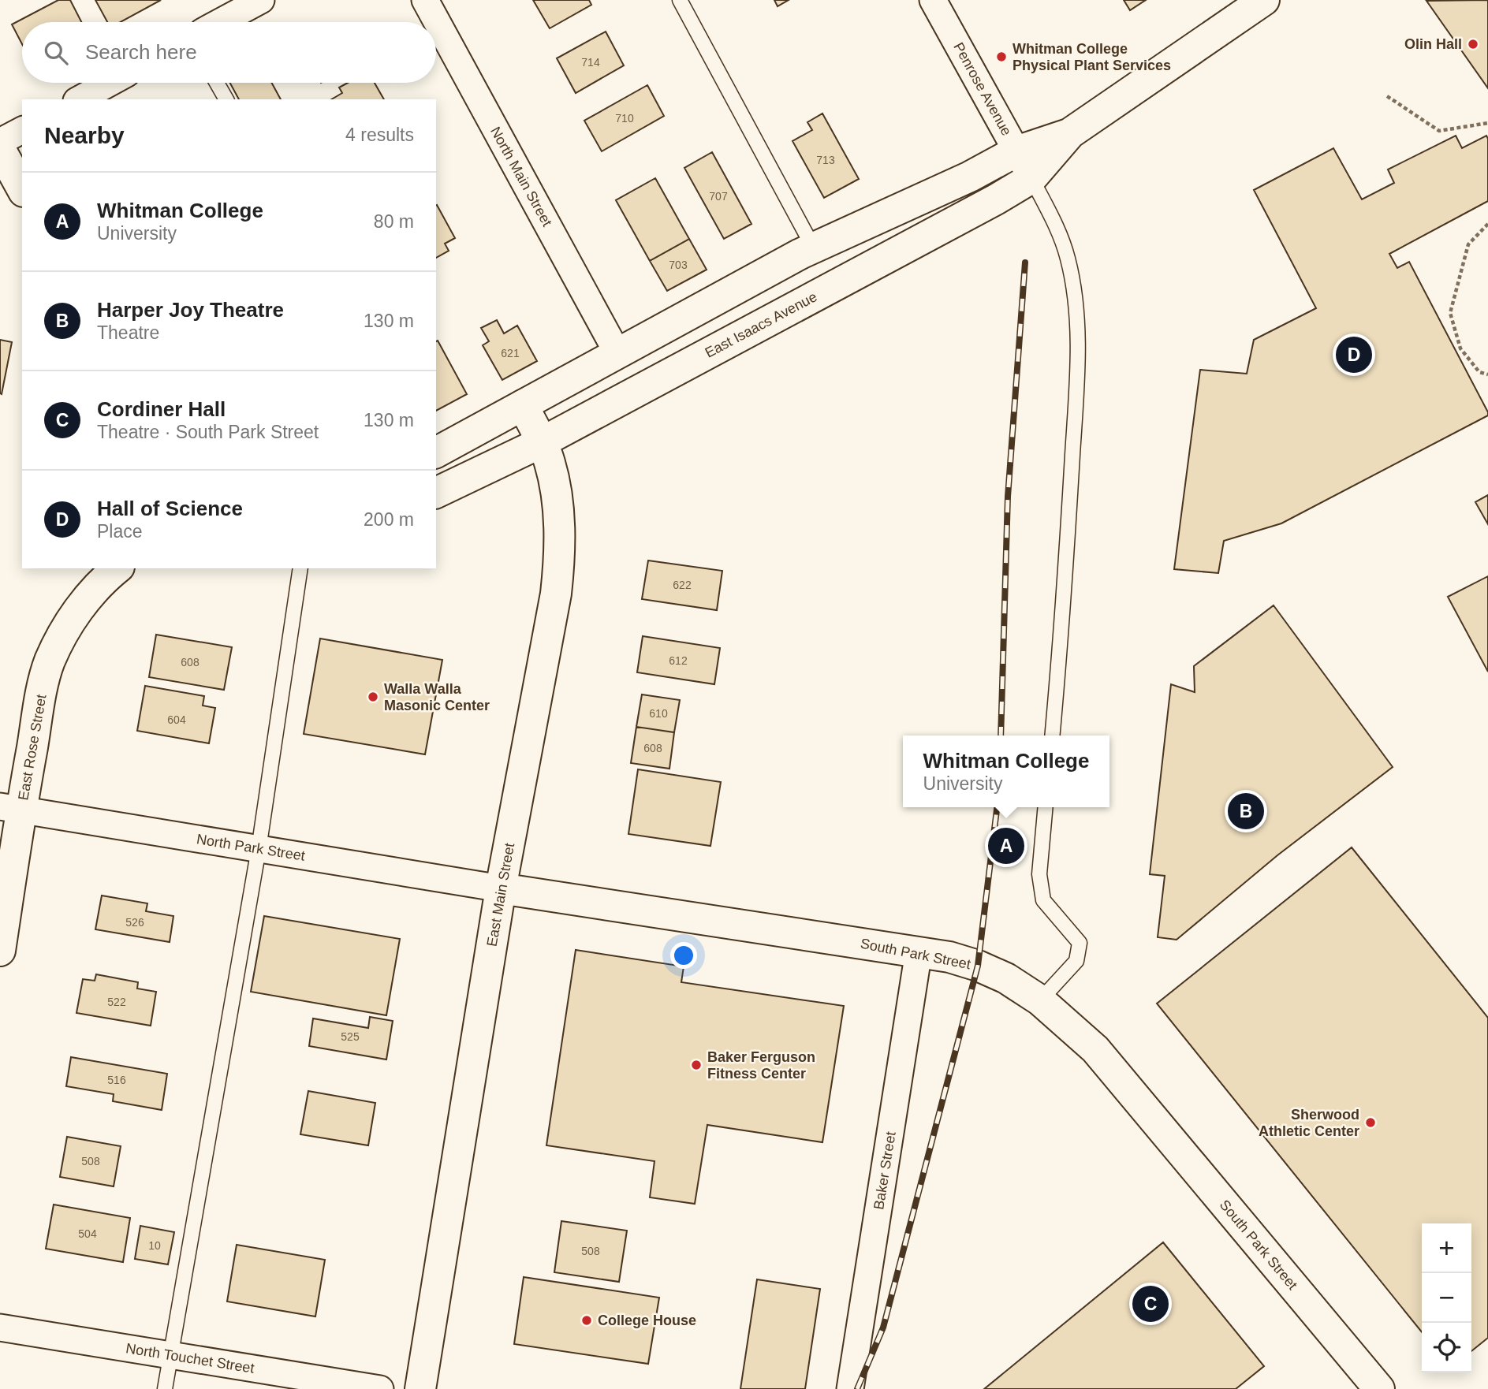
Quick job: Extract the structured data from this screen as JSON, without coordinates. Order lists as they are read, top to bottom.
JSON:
{
  "streets": {
    "main road": [
      "East Isaacs Avenue",
      "East Rose Street",
      "East Main Street",
      "South Park Street"
    ],
    "street": [
      "Penrose Avenue",
      "North Main Street",
      "North Park Street",
      "Baker Street",
      "North Touchet Street"
    ]
  },
  "crossings": [
    ["Penrose Avenue", "East Isaacs Avenue"],
    ["North Main Street", "East Isaacs Avenue"],
    ["East Isaacs Avenue", "East Main Street"],
    ["East Rose Street", "North Park Street"],
    ["North Park Street", "East Main Street"],
    ["North Park Street", "South Park Street"],
    ["East Main Street", "South Park Street"],
    ["South Park Street", "Baker Street"]
  ],
  "places": [
    "Olin Hall",
    "Whitman College Physical Plant Services",
    "Walla Walla Masonic Center",
    "Baker Ferguson Fitness Center",
    "Sherwood Athletic Center",
    "College House"
  ],
  "house_numbers": [
    "714",
    "710",
    "713",
    "707",
    "703",
    "621",
    "622",
    "612",
    "608",
    "610",
    "604",
    "608",
    "526",
    "522",
    "525",
    "516",
    "508",
    "504",
    "10",
    "508"
  ],
  "page": {
    "search": "Search here",
    "heading": ["Nearby", "4 results"],
    "list": [
      {
        "mark": "A",
        "name": "Whitman College",
        "note": "University",
        "value": "80 m"
      },
      {
        "mark": "B",
        "name": "Harper Joy Theatre",
        "note": "Theatre",
        "value": "130 m"
      },
      {
        "mark": "C",
        "name": "Cordiner Hall",
        "note": "Theatre · South Park Street",
        "value": "130 m"
      },
      {
        "mark": "D",
        "name": "Hall of Science",
        "note": "Place",
        "value": "200 m"
      }
    ],
    "pins": [
      "D",
      "B",
      "A",
      "C"
    ],
    "popup": ["Whitman College", "University"],
    "map_buttons": ["+", "−"]
  }
}
